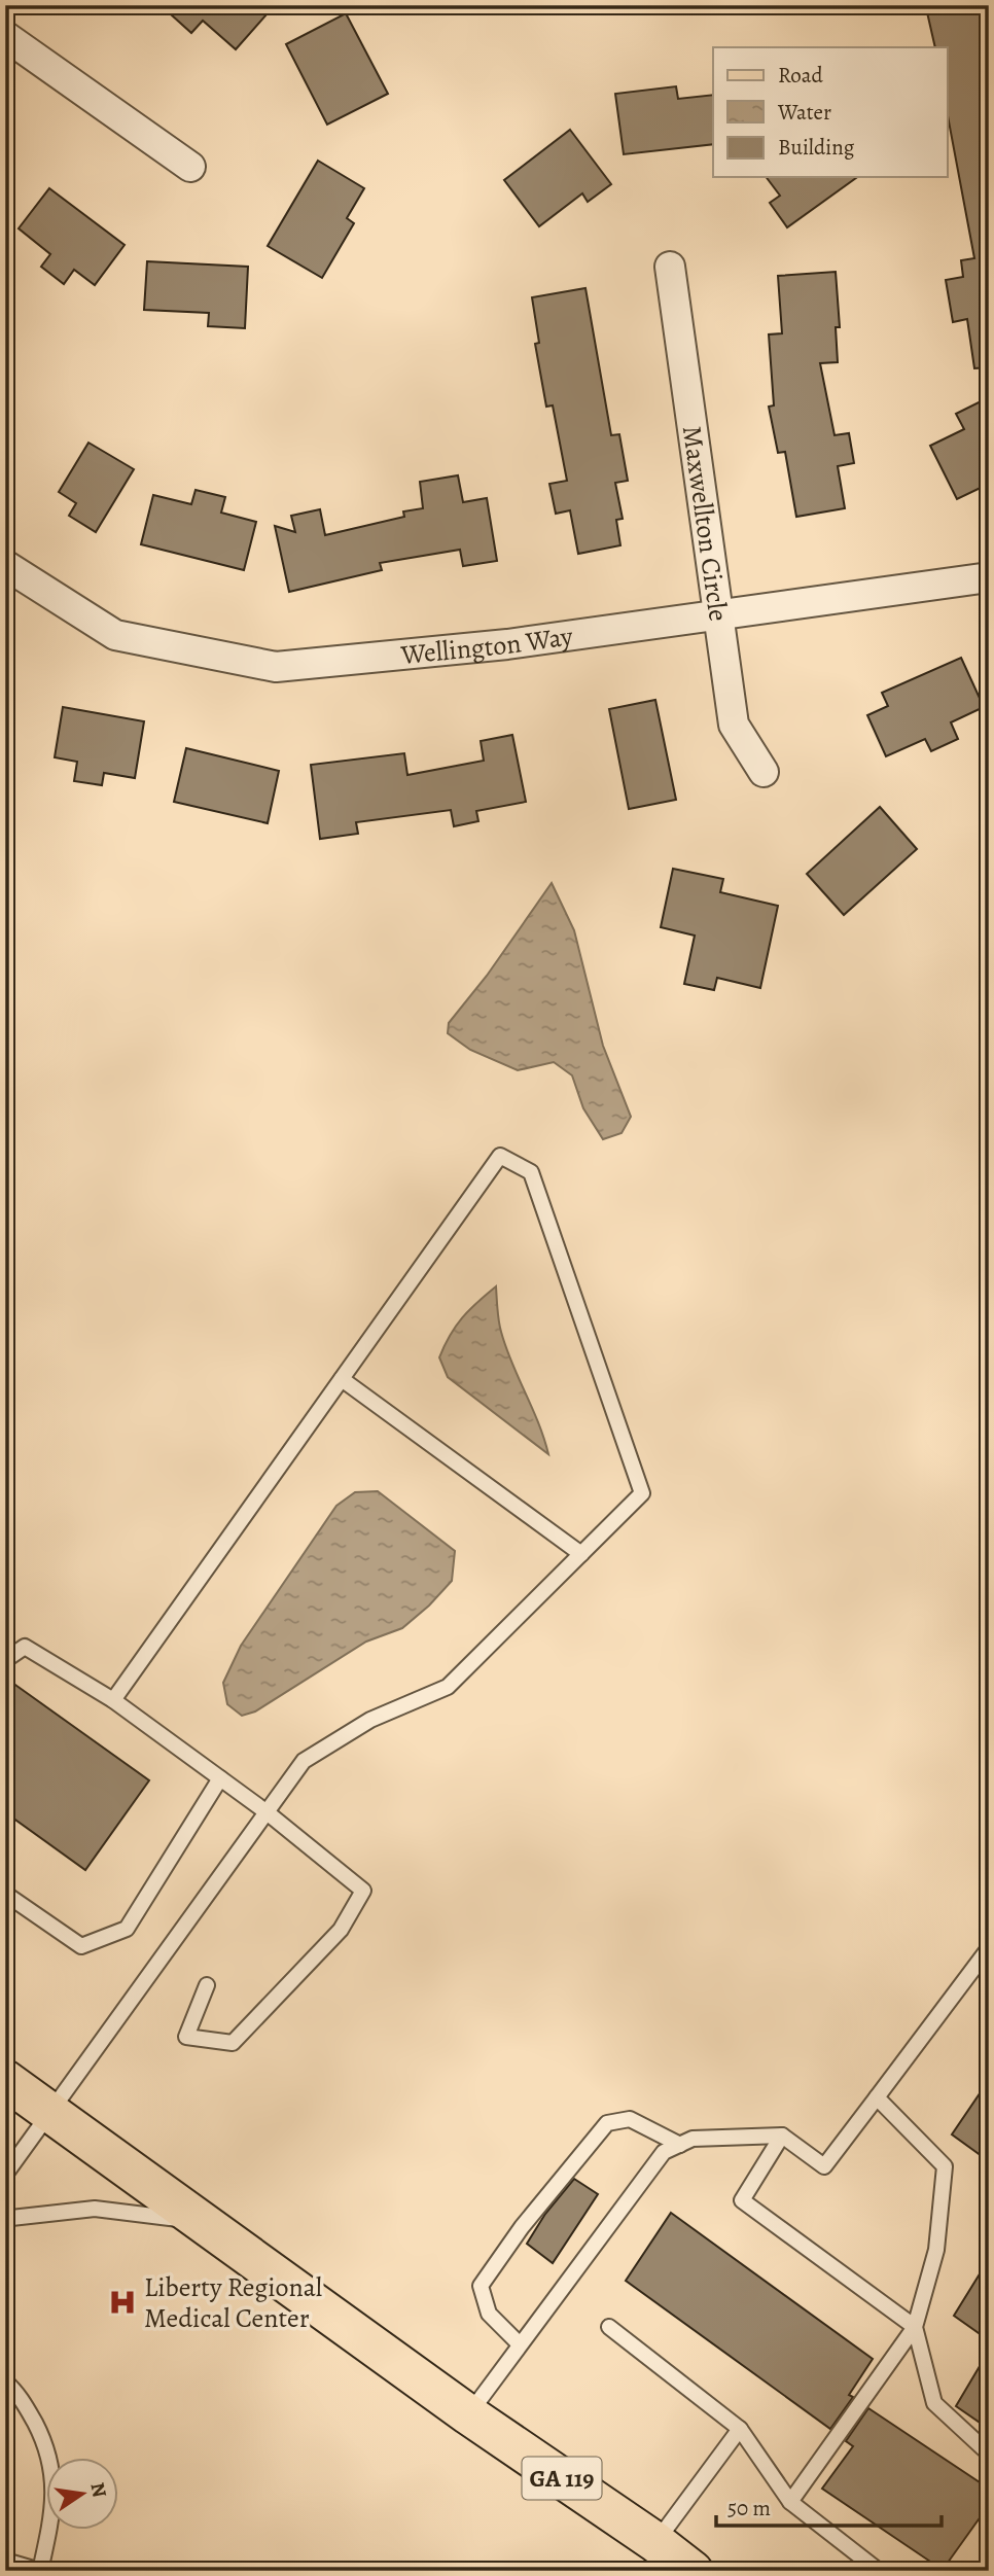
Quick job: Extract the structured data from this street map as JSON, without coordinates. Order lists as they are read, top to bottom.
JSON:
{
  "streets": {
    "main road": ["GA 119"],
    "street": ["Maxwellton Circle", "Wellington Way"]
  },
  "crossings": [
    ["Maxwellton Circle", "Wellington Way"]
  ],
  "places": {
    "hospital": ["Liberty Regional Medical Center"]
  },
  "legend": ["Road", "Water", "Building"],
  "scale_bar": "50 m",
  "north": "right"
}
